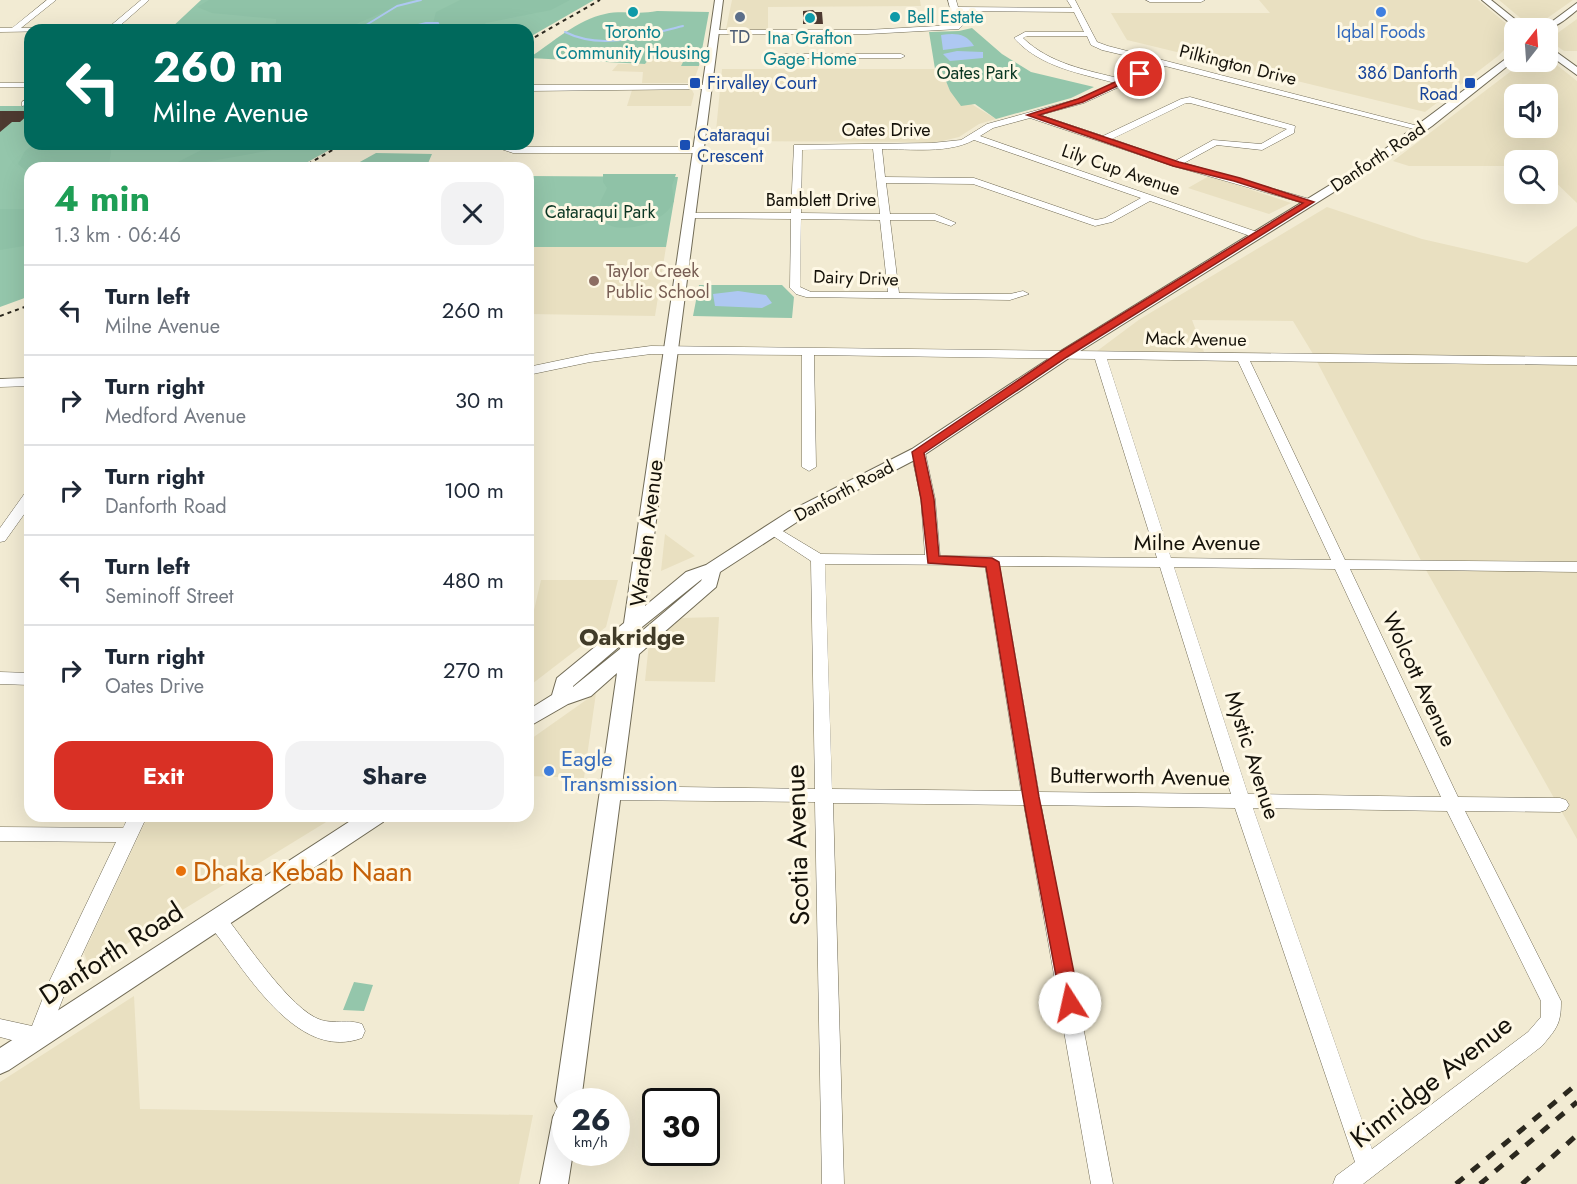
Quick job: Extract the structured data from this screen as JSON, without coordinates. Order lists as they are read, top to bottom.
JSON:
{
  "streets": {
    "main road": ["Danforth Road", "Warden Avenue"],
    "street": [
      "Pilkington Drive",
      "Oates Drive",
      "Lily Cup Avenue",
      "Bamblett Drive",
      "Dairy Drive",
      "Mack Avenue",
      "Milne Avenue",
      "Wolcott Avenue",
      "Mystic Avenue",
      "Butterworth Avenue",
      "Scotia Avenue",
      "Kimridge Avenue"
    ]
  },
  "crossings": [
    ["Pilkington Drive", "Danforth Road"],
    ["Oates Drive", "Lily Cup Avenue"],
    ["Oates Drive", "Dairy Drive"],
    ["Danforth Road", "Lily Cup Avenue"],
    ["Danforth Road", "Mack Avenue"],
    ["Danforth Road", "Warden Avenue"],
    ["Bamblett Drive", "Dairy Drive"],
    ["Bamblett Drive", "Warden Avenue"],
    ["Mack Avenue", "Warden Avenue"],
    ["Mack Avenue", "Wolcott Avenue"],
    ["Mack Avenue", "Mystic Avenue"],
    ["Warden Avenue", "Butterworth Avenue"],
    ["Milne Avenue", "Wolcott Avenue"],
    ["Milne Avenue", "Mystic Avenue"],
    ["Milne Avenue", "Scotia Avenue"],
    ["Wolcott Avenue", "Butterworth Avenue"],
    ["Wolcott Avenue", "Kimridge Avenue"],
    ["Mystic Avenue", "Butterworth Avenue"],
    ["Mystic Avenue", "Kimridge Avenue"],
    ["Butterworth Avenue", "Scotia Avenue"]
  ],
  "districts": ["Oakridge"],
  "parks": ["Oates Park", "Cataraqui Park"],
  "places": {
    "other": [
      "Toronto Community Housing",
      "Iqbal Foods",
      "TD",
      "Bell Estate",
      "Ina Grafton Gage Home",
      "Taylor Creek Public School",
      "Eagle Transmission",
      "Dhaka Kebab Naan"
    ],
    "transit": ["Firvalley Court", "386 Danforth Road", "Cataraqui Crescent"]
  },
  "north": "top",
  "page": {
    "turn": ["260 m", "Milne Avenue"],
    "heading": ["4 min", "1.3 km · 06:46"],
    "list": [
      {
        "name": "Turn left",
        "note": "Milne Avenue",
        "value": "260 m"
      },
      {
        "name": "Turn right",
        "note": "Medford Avenue",
        "value": "30 m"
      },
      {
        "name": "Turn right",
        "note": "Danforth Road",
        "value": "100 m"
      },
      {
        "name": "Turn left",
        "note": "Seminoff Street",
        "value": "480 m"
      },
      {
        "name": "Turn right",
        "note": "Oates Drive",
        "value": "270 m"
      }
    ],
    "buttons": ["Exit", "Share"],
    "speed": "26 km/h",
    "limit": "30"
  }
}
